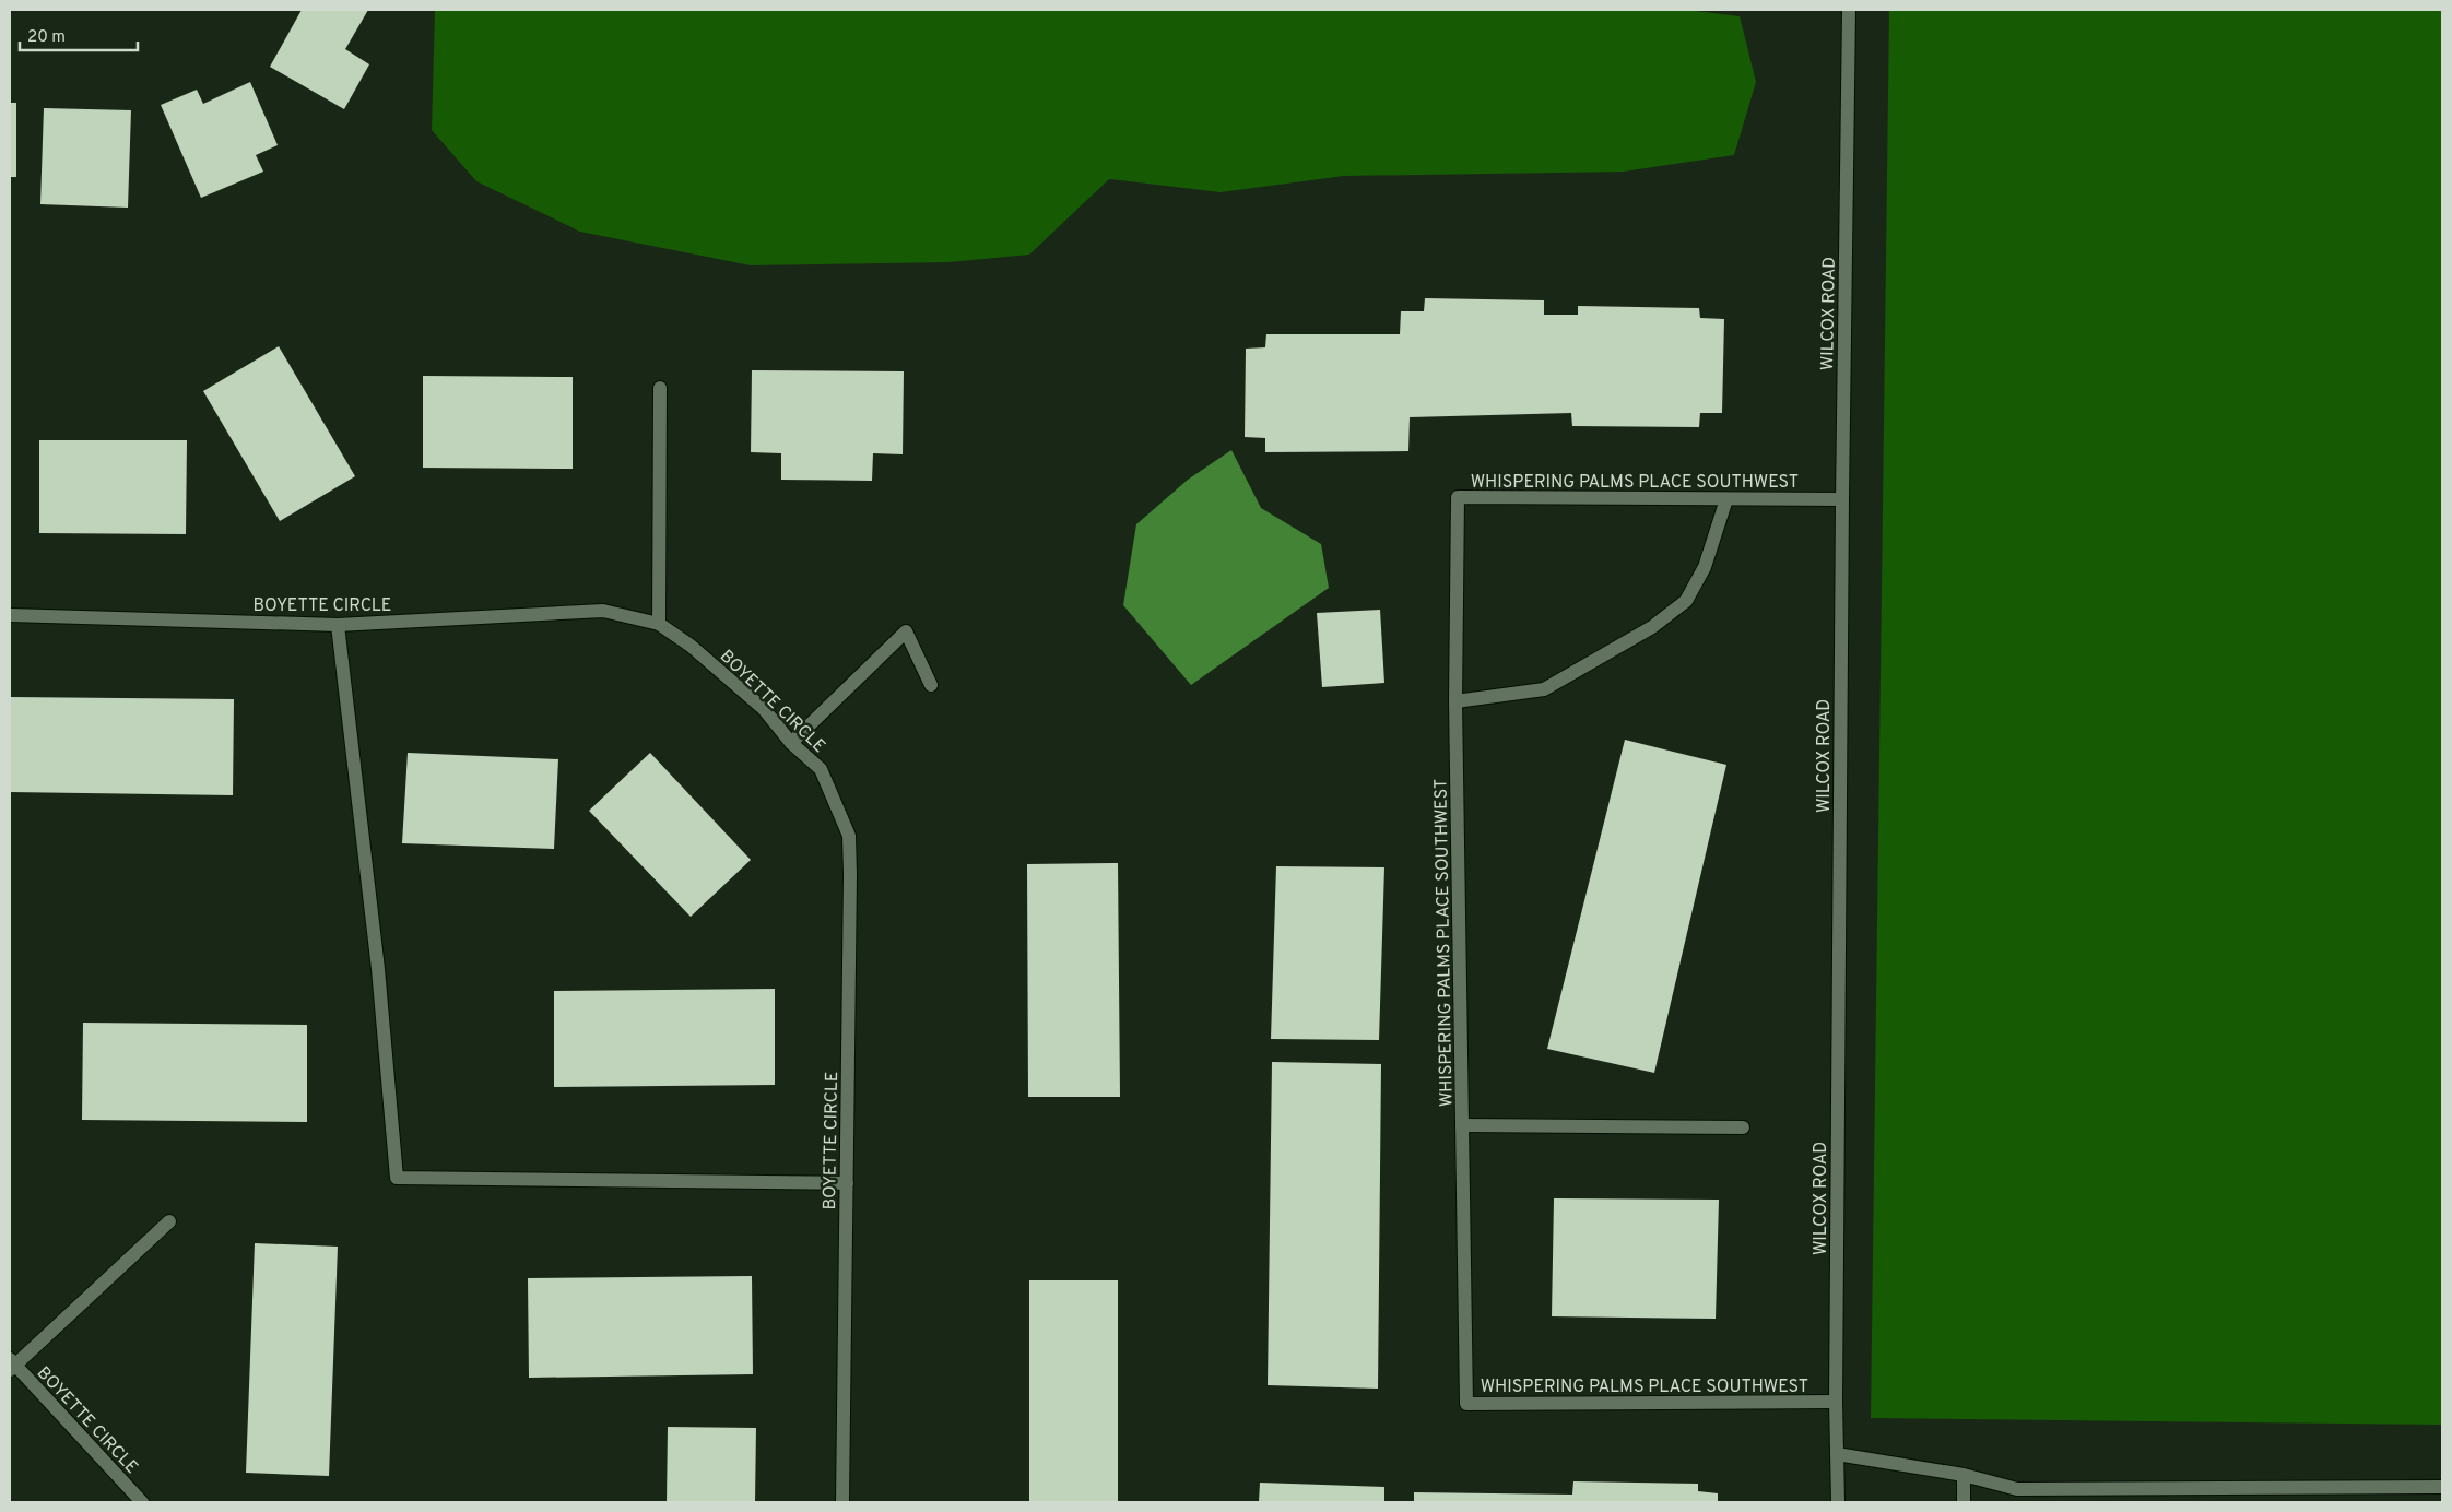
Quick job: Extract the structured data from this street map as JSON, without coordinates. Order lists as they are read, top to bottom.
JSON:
{
  "streets": {
    "street": ["WILCOX ROAD", "WHISPERING PALMS PLACE SOUTHWEST", "BOYETTE CIRCLE"]
  },
  "crossings": [
    ["WILCOX ROAD", "WHISPERING PALMS PLACE SOUTHWEST"]
  ],
  "scale_bar": "20 m"
}
